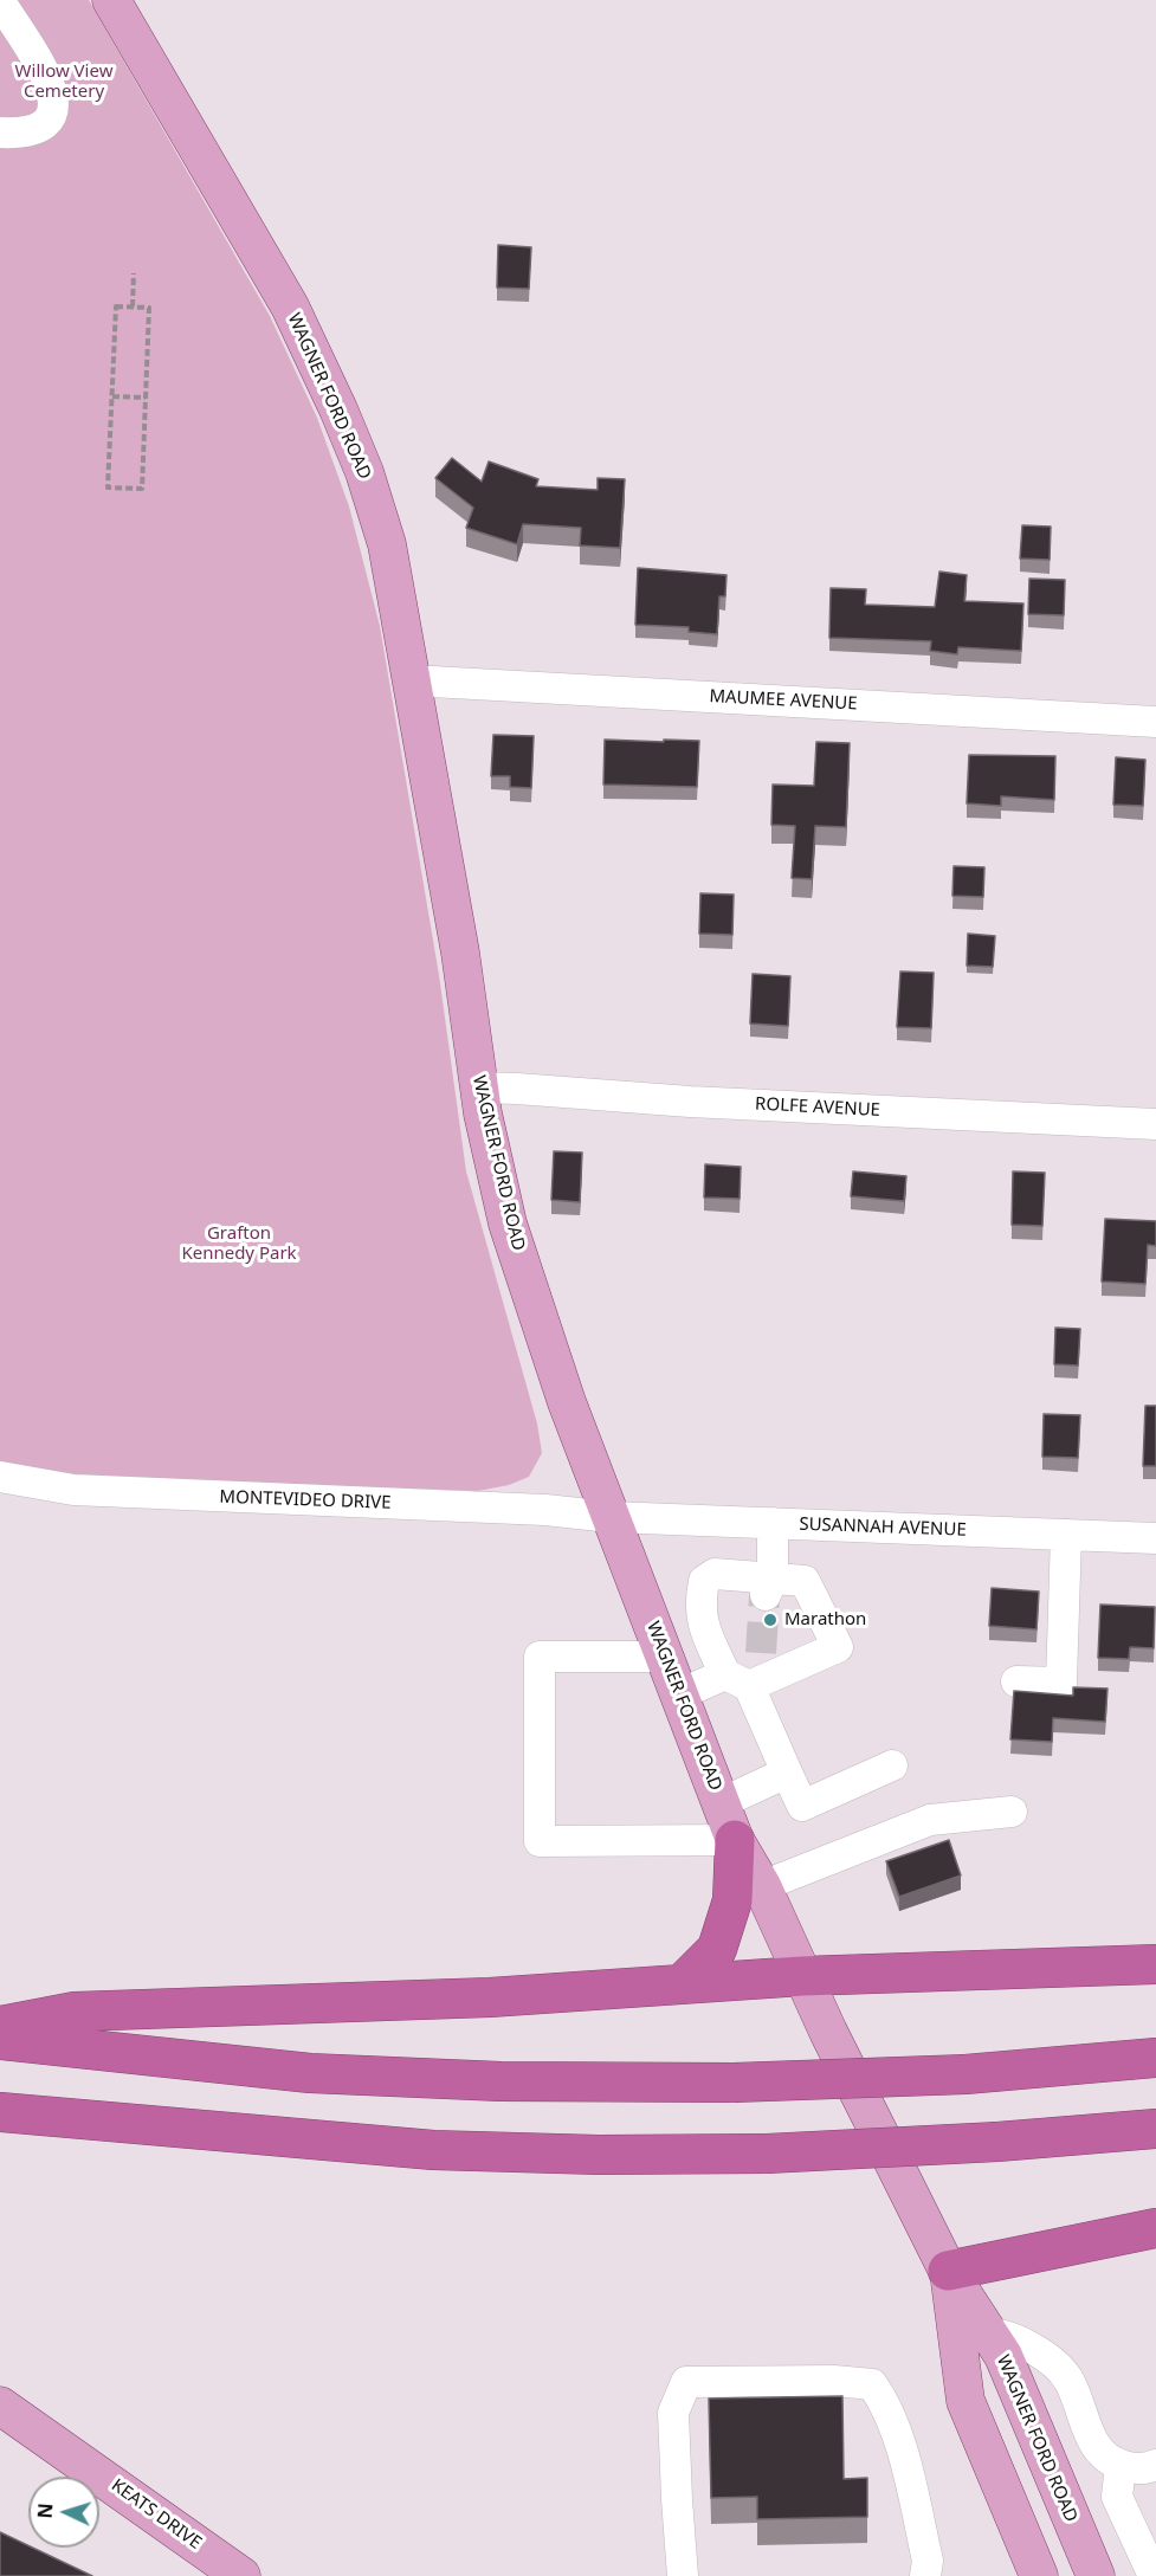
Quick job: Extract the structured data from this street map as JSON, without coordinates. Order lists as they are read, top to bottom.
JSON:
{
  "streets": {
    "main road": ["WAGNER FORD ROAD", "KEATS DRIVE"],
    "street": [
      "MAUMEE AVENUE",
      "ROLFE AVENUE",
      "MONTEVIDEO DRIVE",
      "SUSANNAH AVENUE"
    ]
  },
  "crossings": [
    ["WAGNER FORD ROAD", "MAUMEE AVENUE"],
    ["WAGNER FORD ROAD", "ROLFE AVENUE"],
    ["WAGNER FORD ROAD", "MONTEVIDEO DRIVE"],
    ["WAGNER FORD ROAD", "SUSANNAH AVENUE"],
    ["MONTEVIDEO DRIVE", "SUSANNAH AVENUE"]
  ],
  "parks": ["Willow View Cemetery", "Grafton Kennedy Park"],
  "places": ["Marathon"],
  "north": "left"
}
